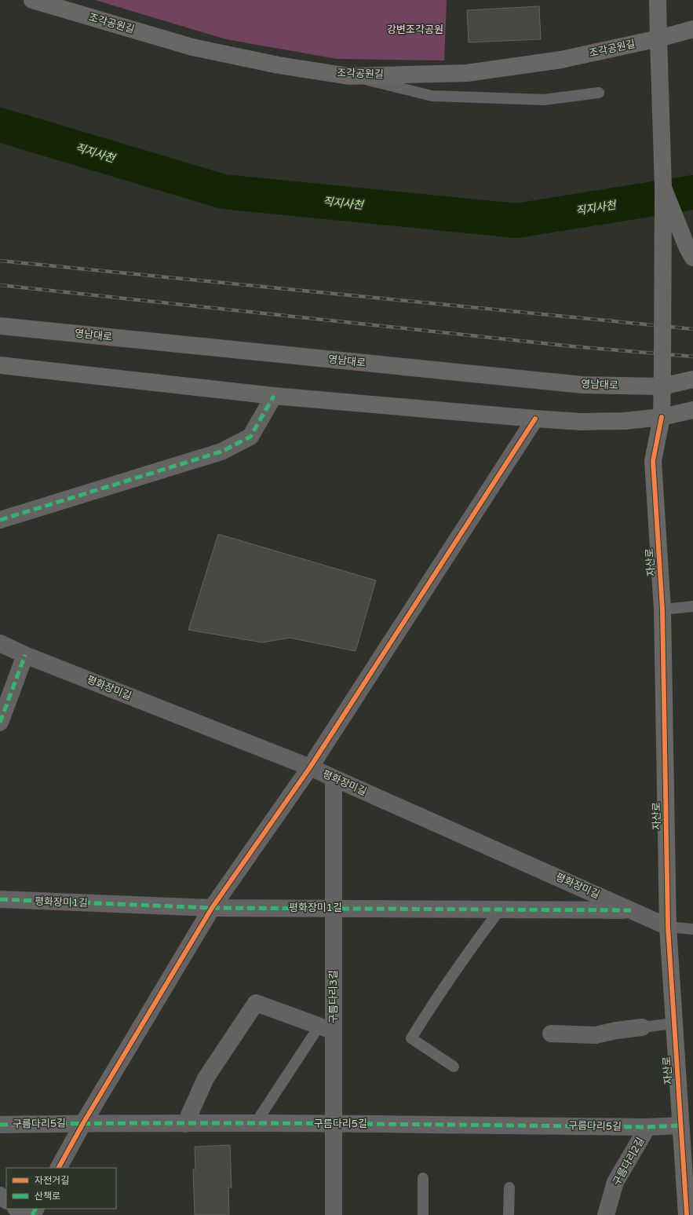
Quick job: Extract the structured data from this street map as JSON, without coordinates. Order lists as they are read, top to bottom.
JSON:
{
  "streets": {
    "street": [
      "조각공원길",
      "영남대로",
      "자산로",
      "평화장미길",
      "평화장미1길",
      "구름다리3길",
      "구름다리5길",
      "구름다리2길"
    ]
  },
  "crossings": [
    ["조각공원길", "자산로"],
    ["영남대로", "자산로"],
    ["자산로", "평화장미길"],
    ["자산로", "구름다리5길"],
    ["평화장미길", "평화장미1길"],
    ["평화장미길", "구름다리3길"],
    ["평화장미1길", "구름다리3길"],
    ["구름다리3길", "구름다리5길"],
    ["구름다리5길", "구름다리2길"]
  ],
  "water": ["직지사천"],
  "parks": ["강변조각공원"],
  "legend": ["자전거길", "산책로"]
}
